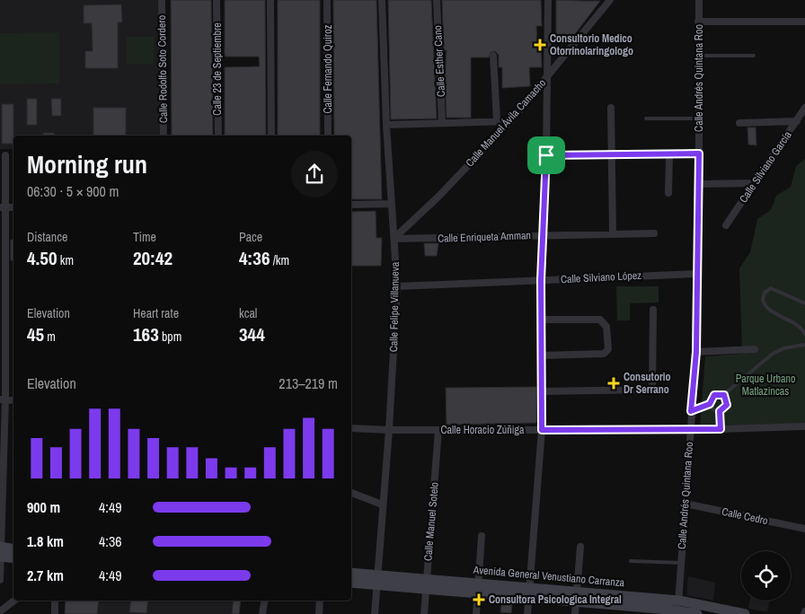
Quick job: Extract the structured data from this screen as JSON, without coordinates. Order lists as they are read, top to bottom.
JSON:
{
  "streets": {
    "main road": ["Avenida General Venustiano Carranza"],
    "street": [
      "Calle Esther Cano",
      "Calle Rodolfo Soto Cordero",
      "Calle 23 de Septiembre",
      "Calle Fernando Quiroz",
      "Calle Andrés Quintana Roo",
      "Calle Manuel Ávila Camacho",
      "Calle Silviano García",
      "Calle Enriqueta Amman",
      "Calle Silviano López",
      "Calle Felipe Villanueva",
      "Calle Horacio Zúñiga",
      "Calle Cedro",
      "Calle Manuel Sotelo"
    ]
  },
  "crossings": [
    ["Calle Andrés Quintana Roo", "Calle Silviano López"],
    ["Calle Andrés Quintana Roo", "Calle Horacio Zúñiga"],
    ["Calle Andrés Quintana Roo", "Calle Cedro"],
    ["Calle Andrés Quintana Roo", "Avenida General Venustiano Carranza"],
    ["Calle Manuel Ávila Camacho", "Calle Enriqueta Amman"],
    ["Calle Manuel Ávila Camacho", "Calle Felipe Villanueva"],
    ["Calle Enriqueta Amman", "Calle Felipe Villanueva"],
    ["Calle Silviano López", "Calle Felipe Villanueva"],
    ["Calle Felipe Villanueva", "Calle Horacio Zúñiga"],
    ["Calle Felipe Villanueva", "Avenida General Venustiano Carranza"],
    ["Calle Horacio Zúñiga", "Calle Manuel Sotelo"],
    ["Calle Manuel Sotelo", "Avenida General Venustiano Carranza"]
  ],
  "parks": ["Parque Urbano Matlazincas"],
  "places": {
    "health": ["Consultorio Medico Otorrinolaringologo", "Consutorio Dr Serrano", "Consultora Psicologica Integral"]
  },
  "page": {
    "heading": ["Morning run", "06:30 · 5 × 900 m"],
    "stats": [
      ["Distance", "4.50 km"],
      ["Time", "20:42"],
      ["Pace", "4:36 /km"],
      ["Elevation", "45 m"],
      ["Heart rate", "163 bpm"],
      ["kcal", "344"]
    ],
    "chart": ["Elevation", "213–219 m"],
    "list": [
      {
        "name": "900 m",
        "note": "4:49"
      },
      {
        "name": "1.8 km",
        "note": "4:36"
      },
      {
        "name": "2.7 km",
        "note": "4:49"
      }
    ]
  }
}
